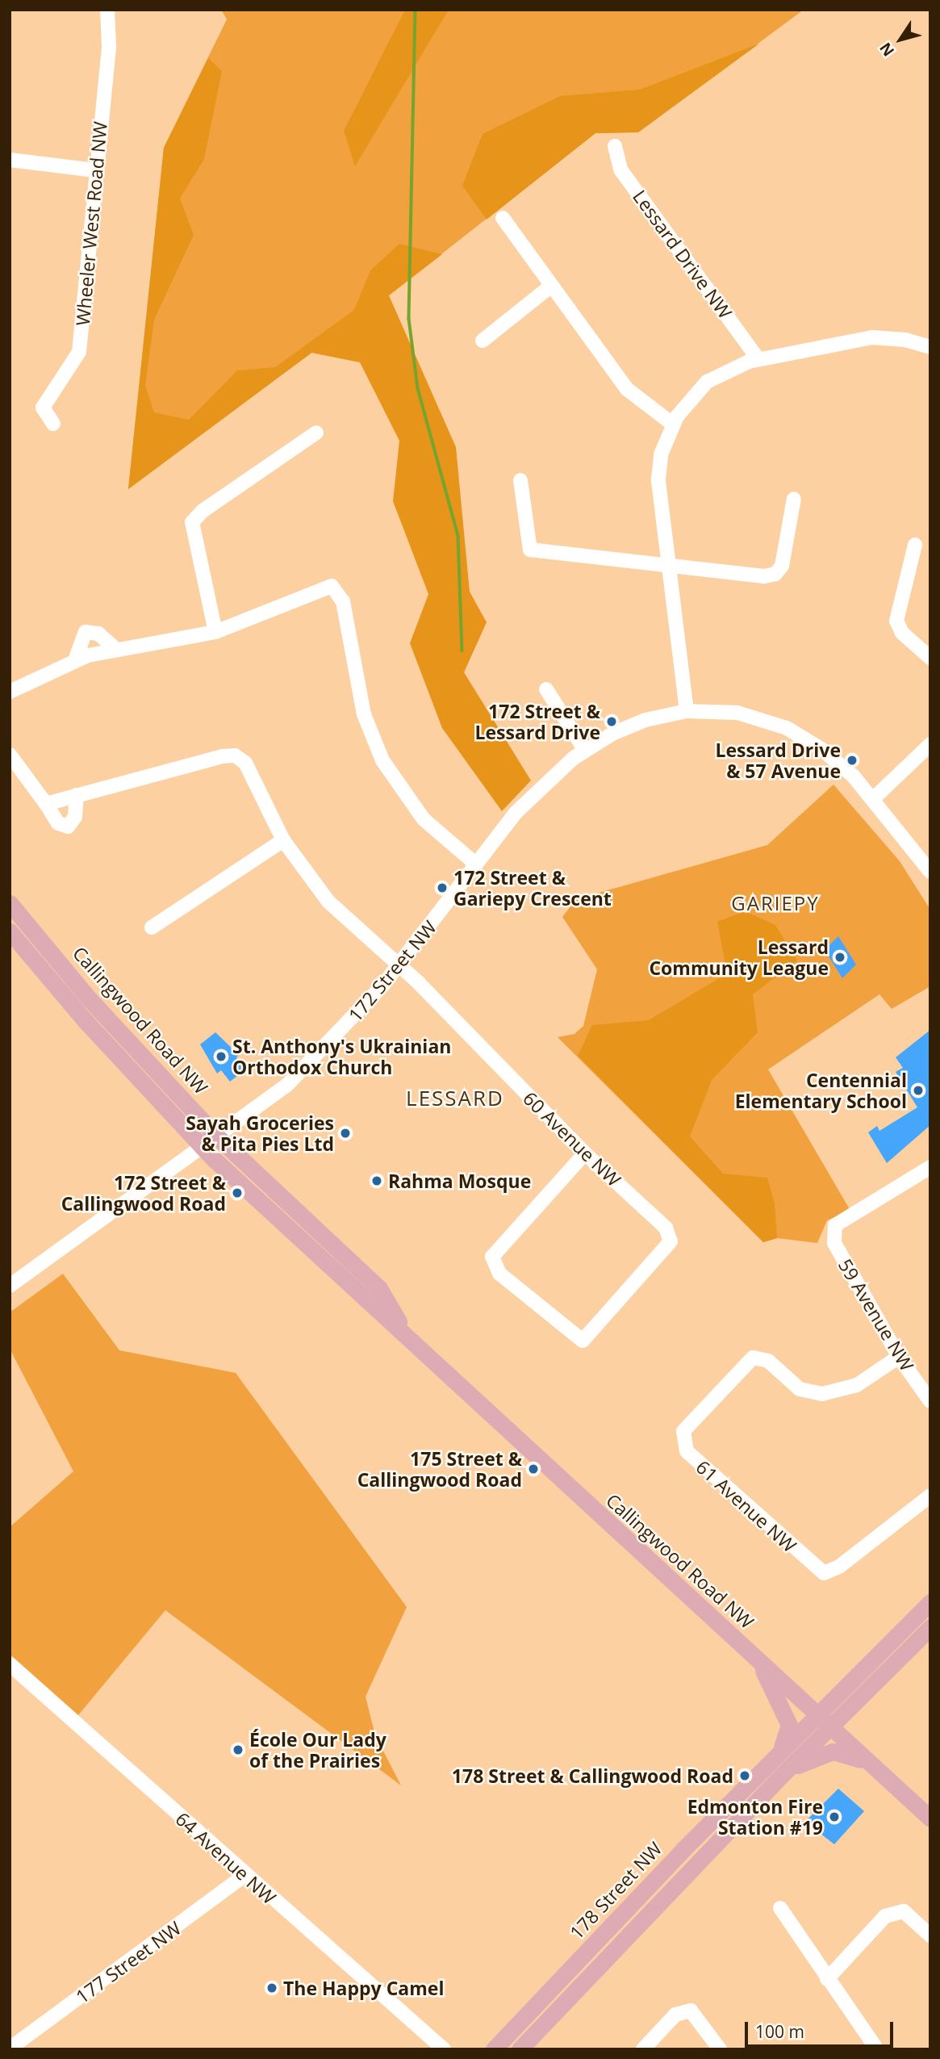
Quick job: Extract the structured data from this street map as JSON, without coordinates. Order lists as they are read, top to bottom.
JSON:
{
  "streets": {
    "main road": ["Callingwood Road NW", "178 Street NW"],
    "street": [
      "Wheeler West Road NW",
      "Lessard Drive NW",
      "172 Street NW",
      "60 Avenue NW",
      "59 Avenue NW",
      "61 Avenue NW",
      "64 Avenue NW",
      "177 Street NW"
    ]
  },
  "crossings": [
    ["172 Street NW", "Callingwood Road NW"],
    ["172 Street NW", "60 Avenue NW"],
    ["Callingwood Road NW", "178 Street NW"],
    ["59 Avenue NW", "61 Avenue NW"],
    ["64 Avenue NW", "177 Street NW"]
  ],
  "districts": ["GARIEPY", "LESSARD"],
  "places": [
    "172 Street & Lessard Drive",
    "Lessard Drive & 57 Avenue",
    "172 Street & Gariepy Crescent",
    "Lessard Community League",
    "St. Anthony's Ukrainian Orthodox Church",
    "Centennial Elementary School",
    "Sayah Groceries & Pita Pies Ltd",
    "Rahma Mosque",
    "172 Street & Callingwood Road",
    "175 Street & Callingwood Road",
    "École Our Lady of the Prairies",
    "178 Street & Callingwood Road",
    "Edmonton Fire Station #19",
    "The Happy Camel"
  ],
  "scale_bar": "100 m",
  "north": "bottom left"
}
